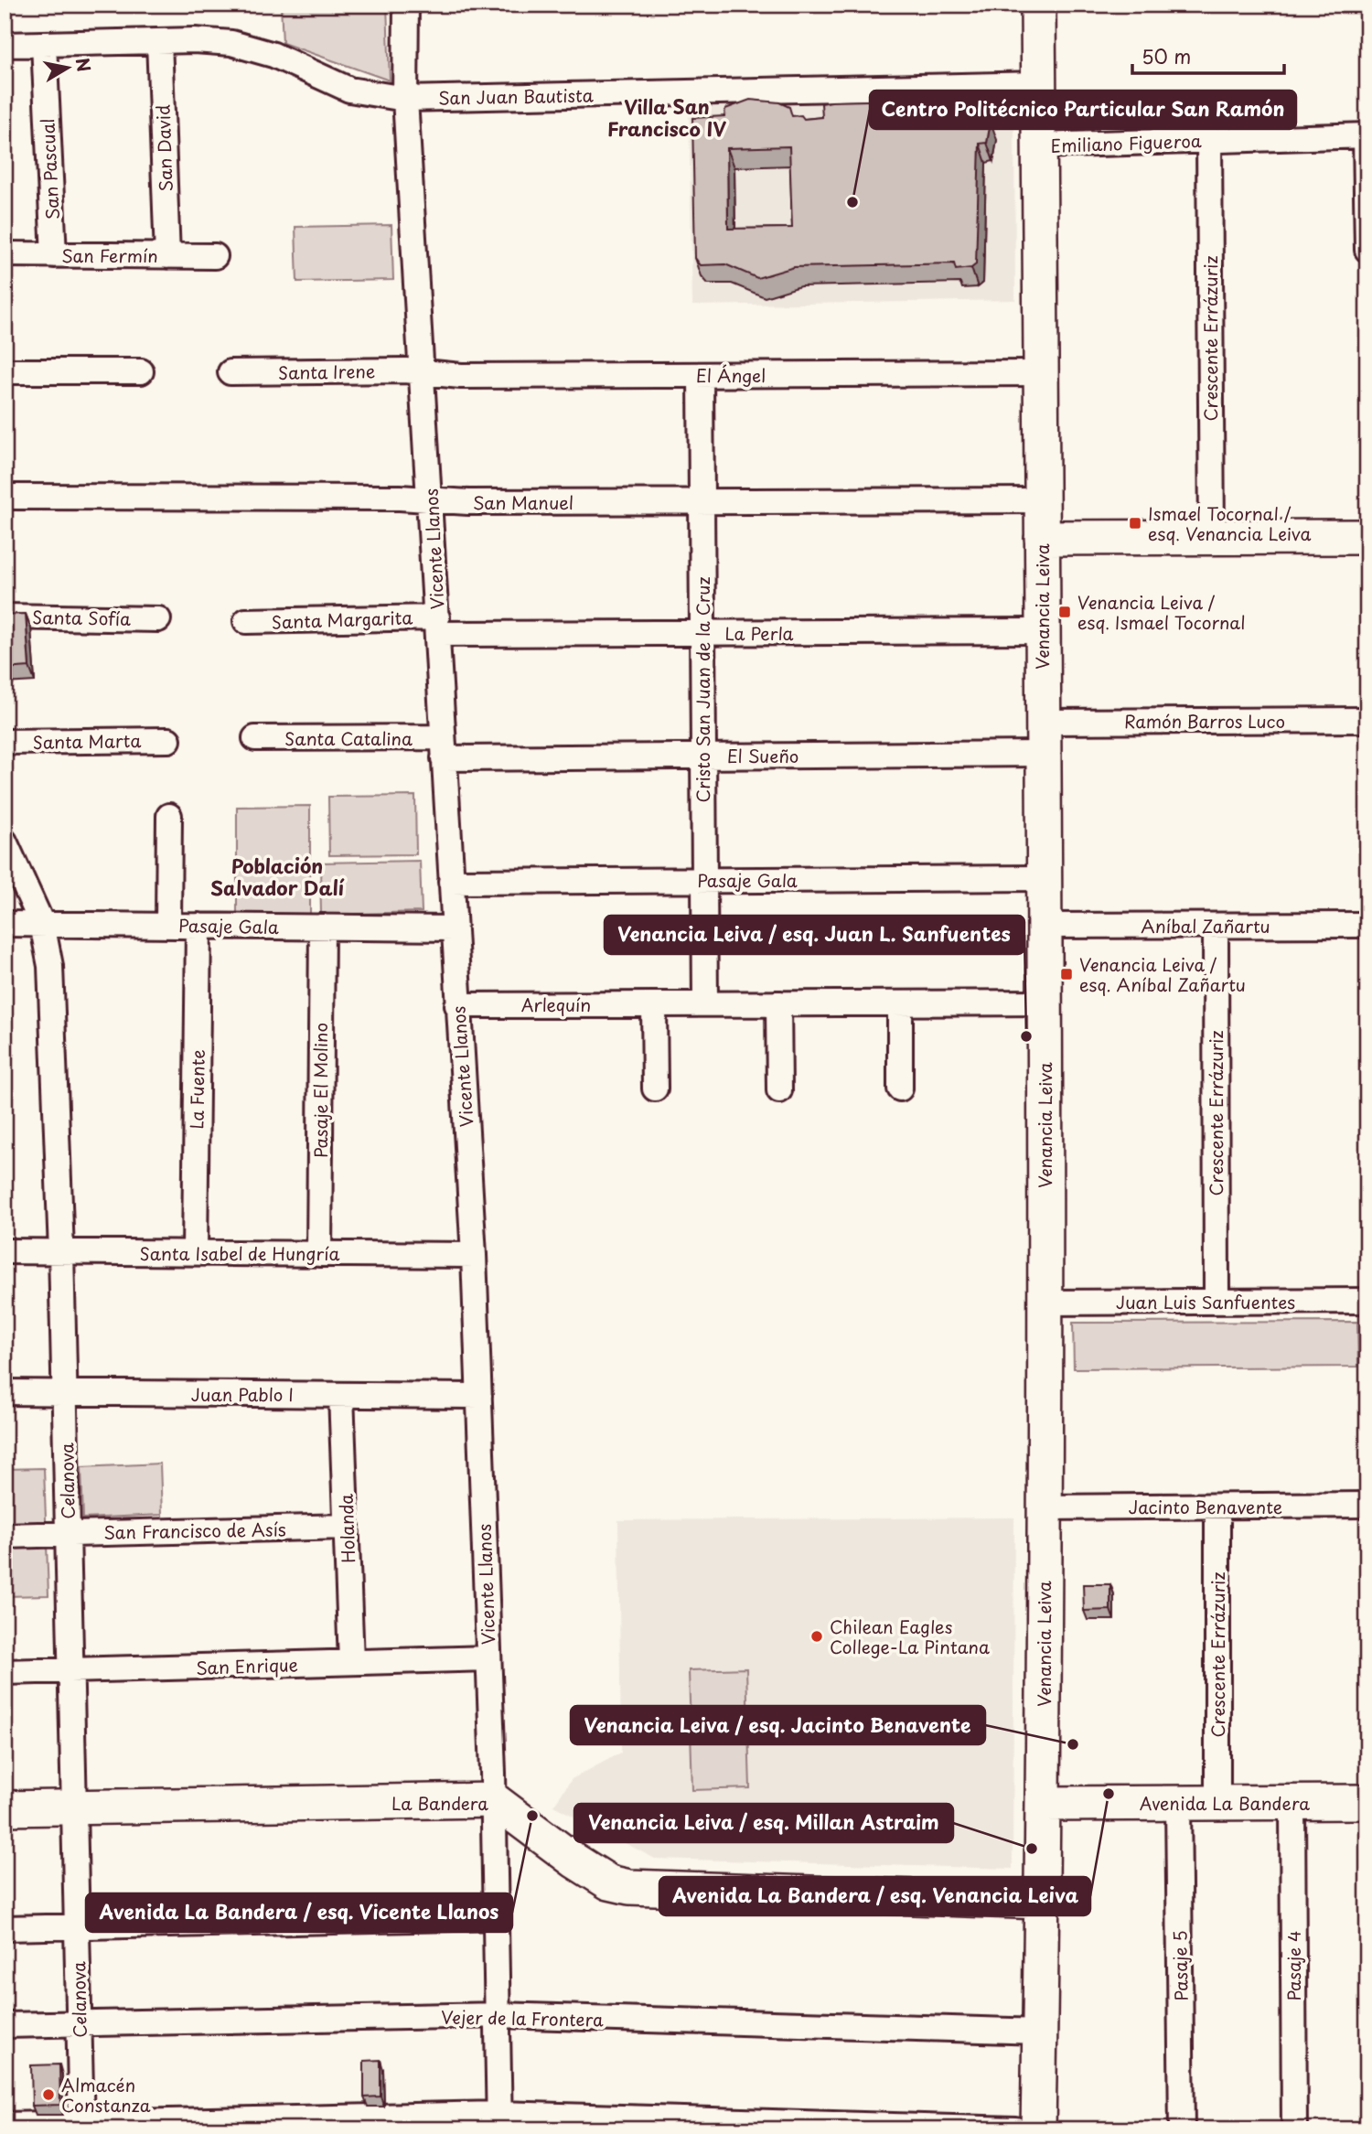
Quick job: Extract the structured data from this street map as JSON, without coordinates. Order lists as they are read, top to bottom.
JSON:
{
  "streets": {
    "street": [
      "San Juan Bautista",
      "Emiliano Figueroa",
      "San David",
      "San Pascual",
      "San Fermín",
      "Crescente Errázuriz",
      "Santa Irene",
      "El Ángel",
      "San Manuel",
      "Vicente Llanos",
      "Venancia Leiva",
      "Santa Sofía",
      "Santa Margarita",
      "La Perla",
      "Cristo San Juan de la Cruz",
      "Ramón Barros Luco",
      "Santa Catalina",
      "Santa Marta",
      "El Sueño",
      "Pasaje Gala",
      "Aníbal Zañartu",
      "Arlequín",
      "La Fuente",
      "Pasaje El Molino",
      "Santa Isabel de Hungría",
      "Juan Luis Sanfuentes",
      "Juan Pablo I",
      "Celanova",
      "Jacinto Benavente",
      "Holanda",
      "San Francisco de Asís",
      "San Enrique",
      "La Bandera",
      "Avenida La Bandera",
      "Pasaje 5",
      "Pasaje 4",
      "Vejer de la Frontera"
    ]
  },
  "crossings": [
    ["San Juan Bautista", "San David"],
    ["San Juan Bautista", "San Pascual"],
    ["San Juan Bautista", "Vicente Llanos"],
    ["San Juan Bautista", "Venancia Leiva"],
    ["Emiliano Figueroa", "Crescente Errázuriz"],
    ["Emiliano Figueroa", "Venancia Leiva"],
    ["San David", "San Fermín"],
    ["San Pascual", "San Fermín"],
    ["Crescente Errázuriz", "Aníbal Zañartu"],
    ["Crescente Errázuriz", "Juan Luis Sanfuentes"],
    ["Crescente Errázuriz", "Jacinto Benavente"],
    ["Crescente Errázuriz", "Avenida La Bandera"],
    ["Santa Irene", "El Ángel"],
    ["Santa Irene", "Vicente Llanos"],
    ["El Ángel", "Vicente Llanos"],
    ["El Ángel", "Venancia Leiva"],
    ["El Ángel", "Cristo San Juan de la Cruz"],
    ["San Manuel", "Vicente Llanos"],
    ["San Manuel", "Venancia Leiva"],
    ["San Manuel", "Cristo San Juan de la Cruz"],
    ["Vicente Llanos", "Santa Margarita"],
    ["Vicente Llanos", "La Perla"],
    ["Vicente Llanos", "Santa Catalina"],
    ["Vicente Llanos", "El Sueño"],
    ["Vicente Llanos", "Pasaje Gala"],
    ["Vicente Llanos", "Arlequín"],
    ["Vicente Llanos", "Santa Isabel de Hungría"],
    ["Vicente Llanos", "Juan Pablo I"],
    ["Vicente Llanos", "San Enrique"],
    ["Vicente Llanos", "La Bandera"],
    ["Vicente Llanos", "Vejer de la Frontera"],
    ["Venancia Leiva", "La Perla"],
    ["Venancia Leiva", "Ramón Barros Luco"],
    ["Venancia Leiva", "El Sueño"],
    ["Venancia Leiva", "Pasaje Gala"],
    ["Venancia Leiva", "Aníbal Zañartu"],
    ["Venancia Leiva", "Arlequín"],
    ["Venancia Leiva", "Juan Luis Sanfuentes"],
    ["Venancia Leiva", "Jacinto Benavente"],
    ["Venancia Leiva", "La Bandera"],
    ["Venancia Leiva", "Avenida La Bandera"],
    ["Venancia Leiva", "Vejer de la Frontera"],
    ["Santa Margarita", "La Perla"],
    ["La Perla", "Cristo San Juan de la Cruz"],
    ["Cristo San Juan de la Cruz", "El Sueño"],
    ["Cristo San Juan de la Cruz", "Pasaje Gala"],
    ["Cristo San Juan de la Cruz", "Arlequín"],
    ["Ramón Barros Luco", "El Sueño"],
    ["Santa Catalina", "El Sueño"],
    ["Pasaje Gala", "La Fuente"],
    ["Pasaje Gala", "Pasaje El Molino"],
    ["Pasaje Gala", "Celanova"],
    ["La Fuente", "Santa Isabel de Hungría"],
    ["Pasaje El Molino", "Santa Isabel de Hungría"],
    ["Santa Isabel de Hungría", "Celanova"],
    ["Juan Pablo I", "Celanova"],
    ["Juan Pablo I", "Holanda"],
    ["Celanova", "San Francisco de Asís"],
    ["Celanova", "San Enrique"],
    ["Celanova", "La Bandera"],
    ["Celanova", "Vejer de la Frontera"],
    ["Holanda", "San Francisco de Asís"],
    ["Holanda", "San Enrique"],
    ["Avenida La Bandera", "Pasaje 5"],
    ["Avenida La Bandera", "Pasaje 4"]
  ],
  "districts": ["Villa San Francisco IV", "Población Salvador Dalí"],
  "places": {
    "other": [
      "Centro Politécnico Particular San Ramón",
      "Venancia Leiva / esq. Juan L. Sanfuentes",
      "Chilean Eagles College-La Pintana",
      "Venancia Leiva / esq. Jacinto Benavente",
      "Avenida La Bandera / esq. Venancia Leiva",
      "Avenida La Bandera / esq. Vicente Llanos",
      "Venancia Leiva / esq. Millan Astraim",
      "Almacén Constanza"
    ],
    "transit": ["Ismael Tocornal / esq. Venancia Leiva", "Venancia Leiva / esq. Ismael Tocornal", "Venancia Leiva / esq. Aníbal Zañartu"]
  },
  "scale_bar": "50 m",
  "north": "right"
}
